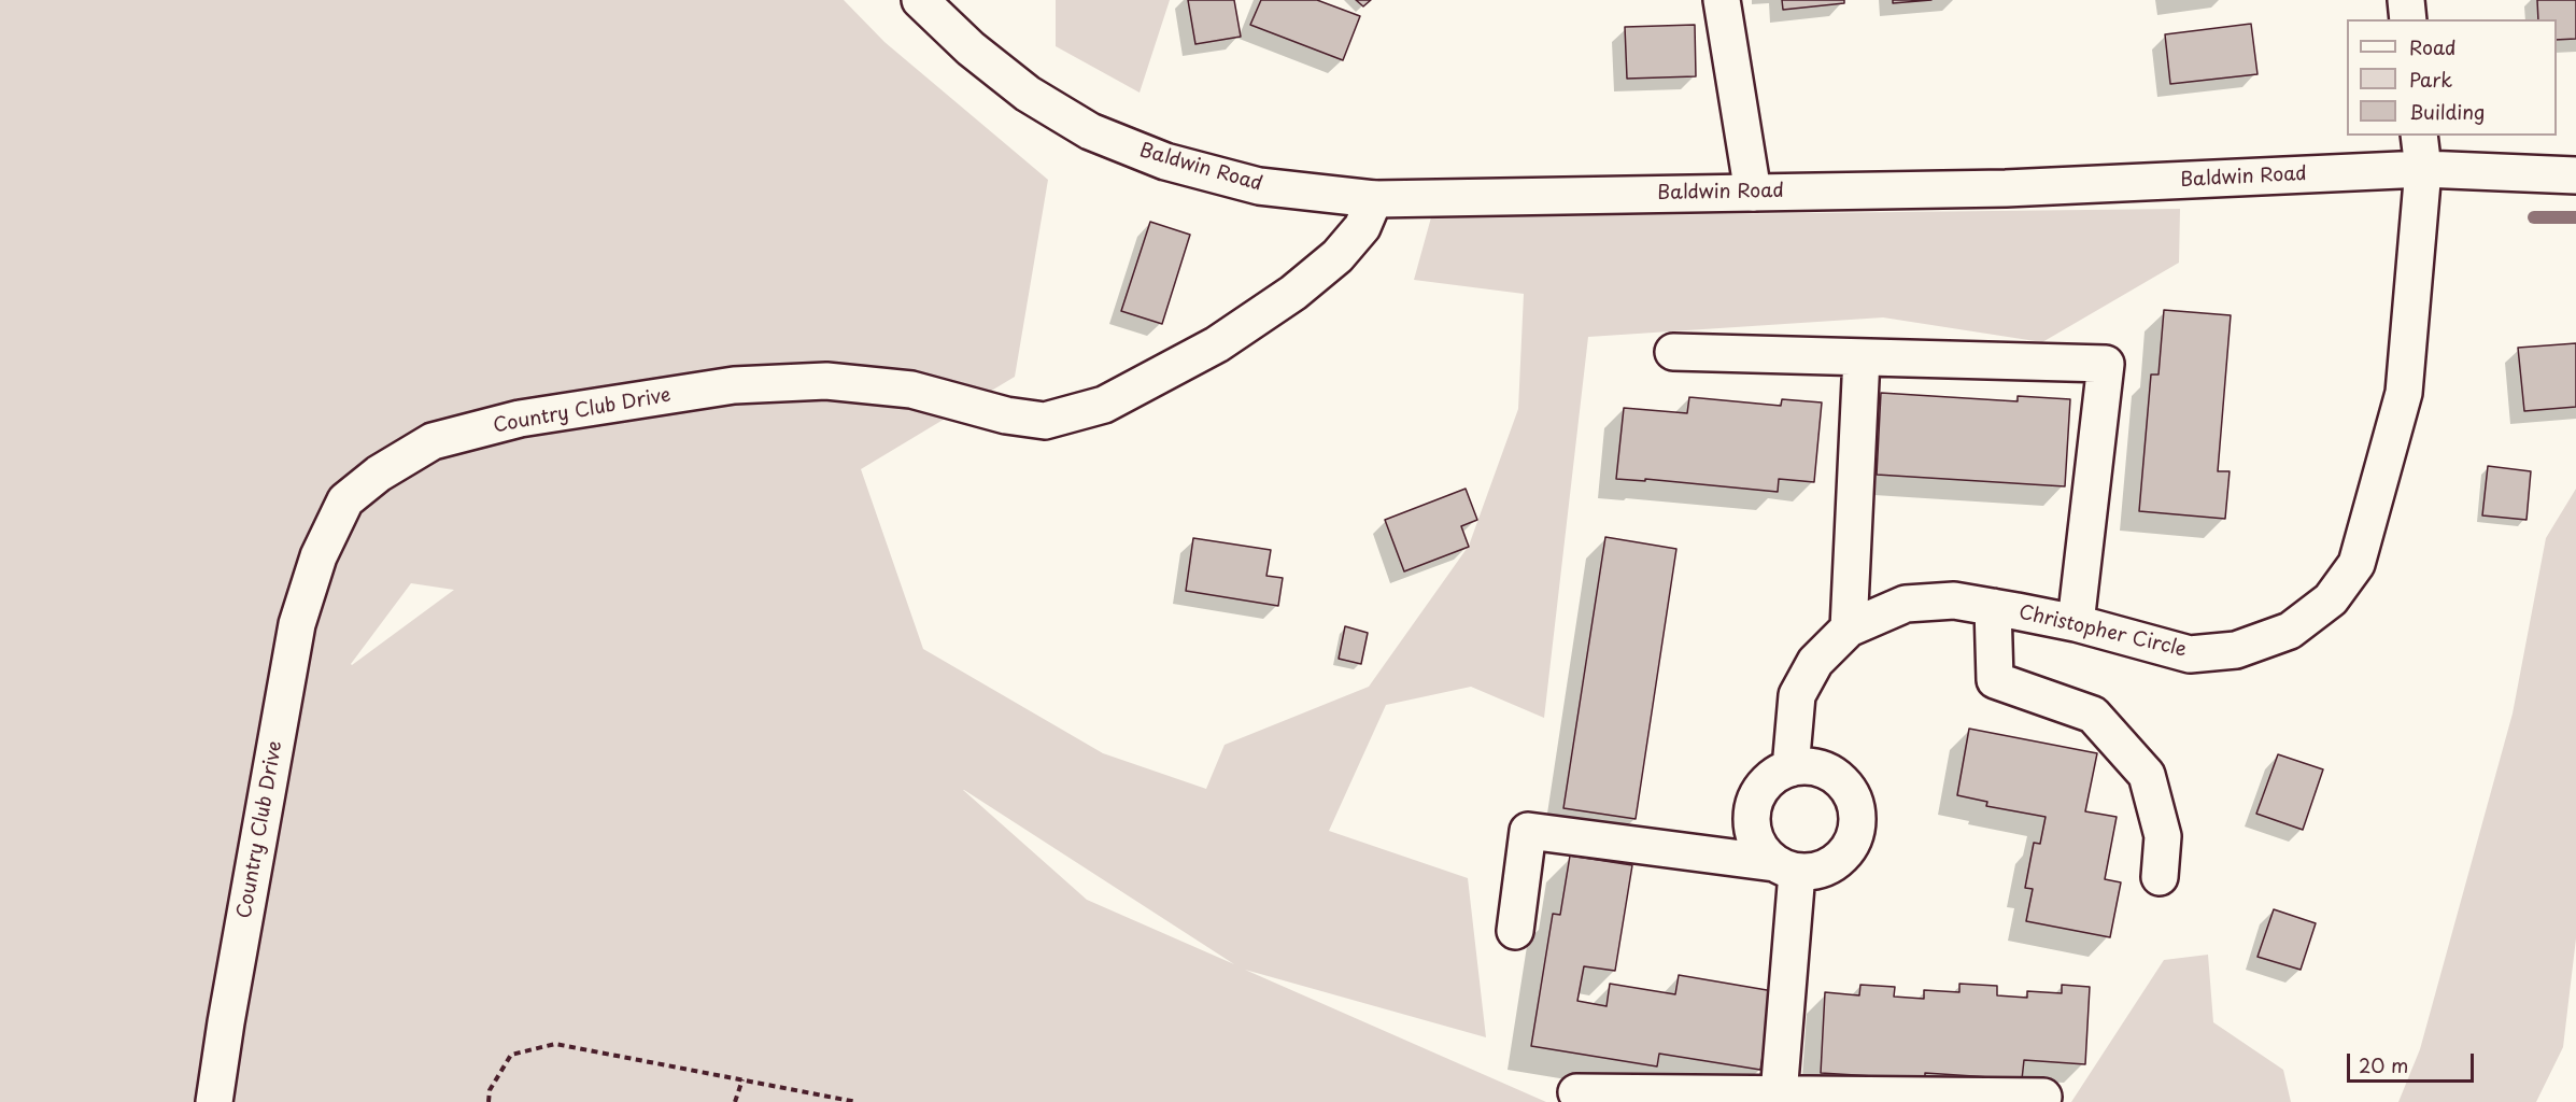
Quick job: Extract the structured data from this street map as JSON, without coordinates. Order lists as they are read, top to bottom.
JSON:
{
  "streets": {
    "street": ["Baldwin Road", "Country Club Drive", "Christopher Circle"]
  },
  "crossings": [
    ["Baldwin Road", "Country Club Drive"],
    ["Baldwin Road", "Christopher Circle"]
  ],
  "legend": ["Road", "Park", "Building"],
  "scale_bar": "20 m"
}
